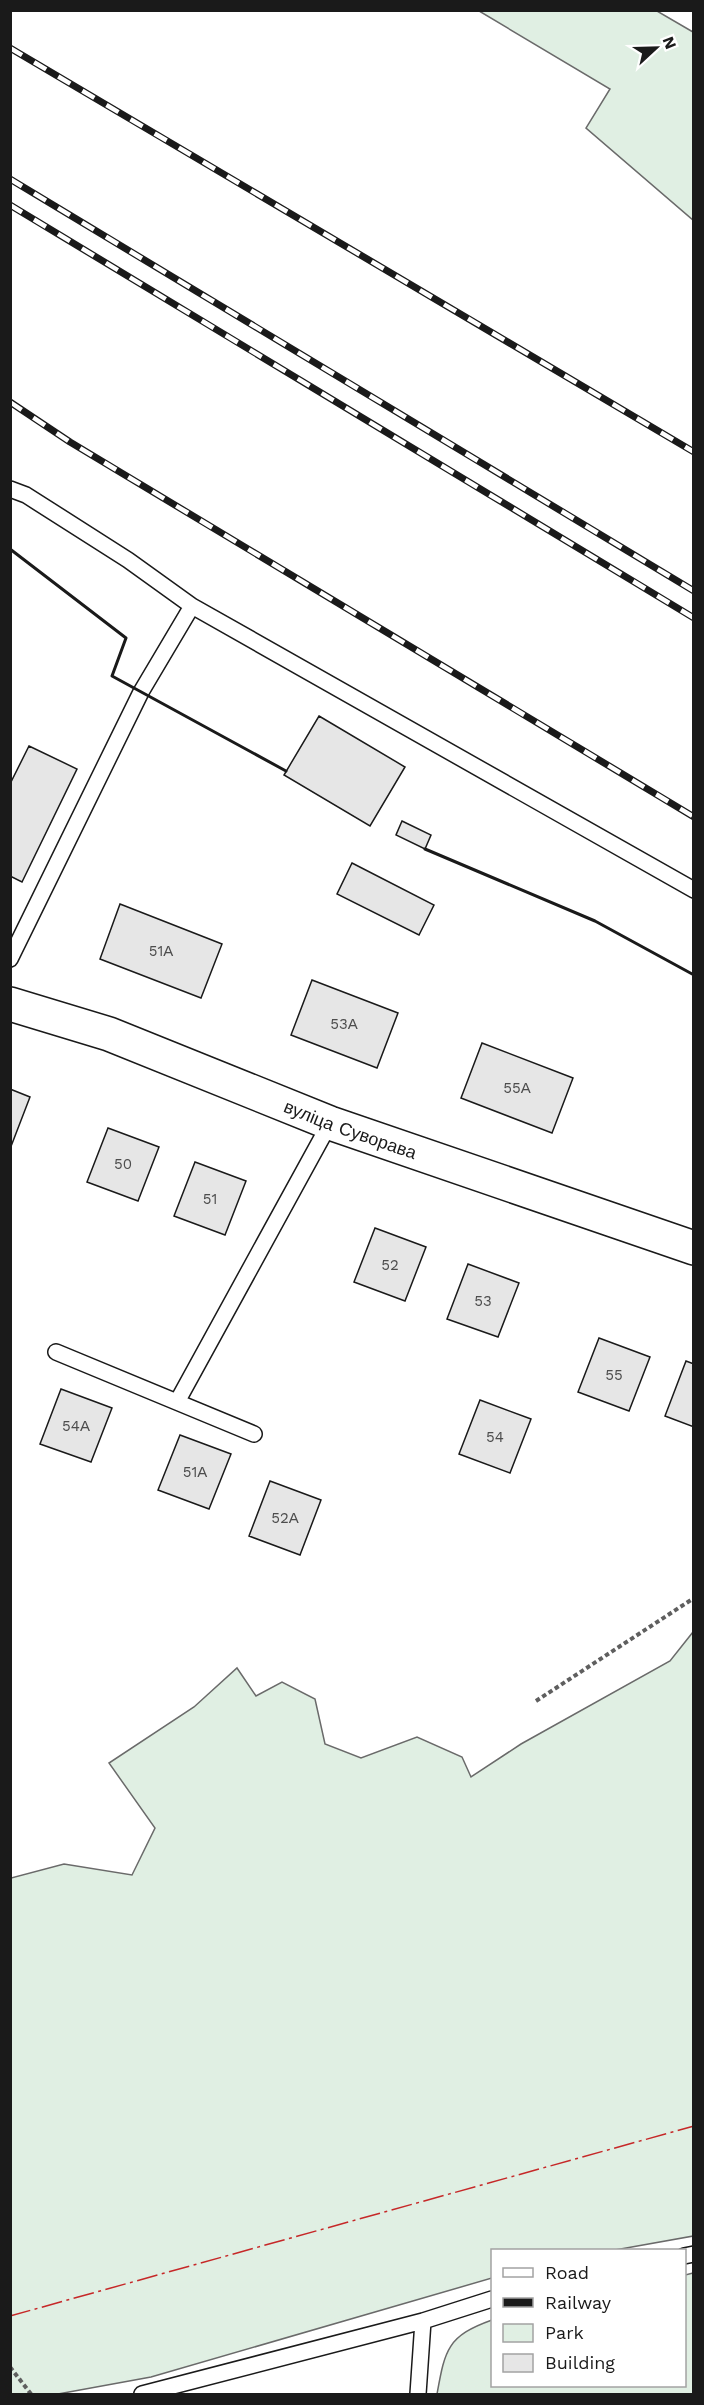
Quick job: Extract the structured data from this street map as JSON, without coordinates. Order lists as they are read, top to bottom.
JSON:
{
  "streets": {
    "street": ["вуліца Суворава"]
  },
  "house_numbers": [
    "51А",
    "53А",
    "55А",
    "50",
    "51",
    "52",
    "53",
    "55",
    "54А",
    "54",
    "51А",
    "52А"
  ],
  "legend": [
    "Road",
    "Railway",
    "Park",
    "Building"
  ],
  "north": "right"
}
